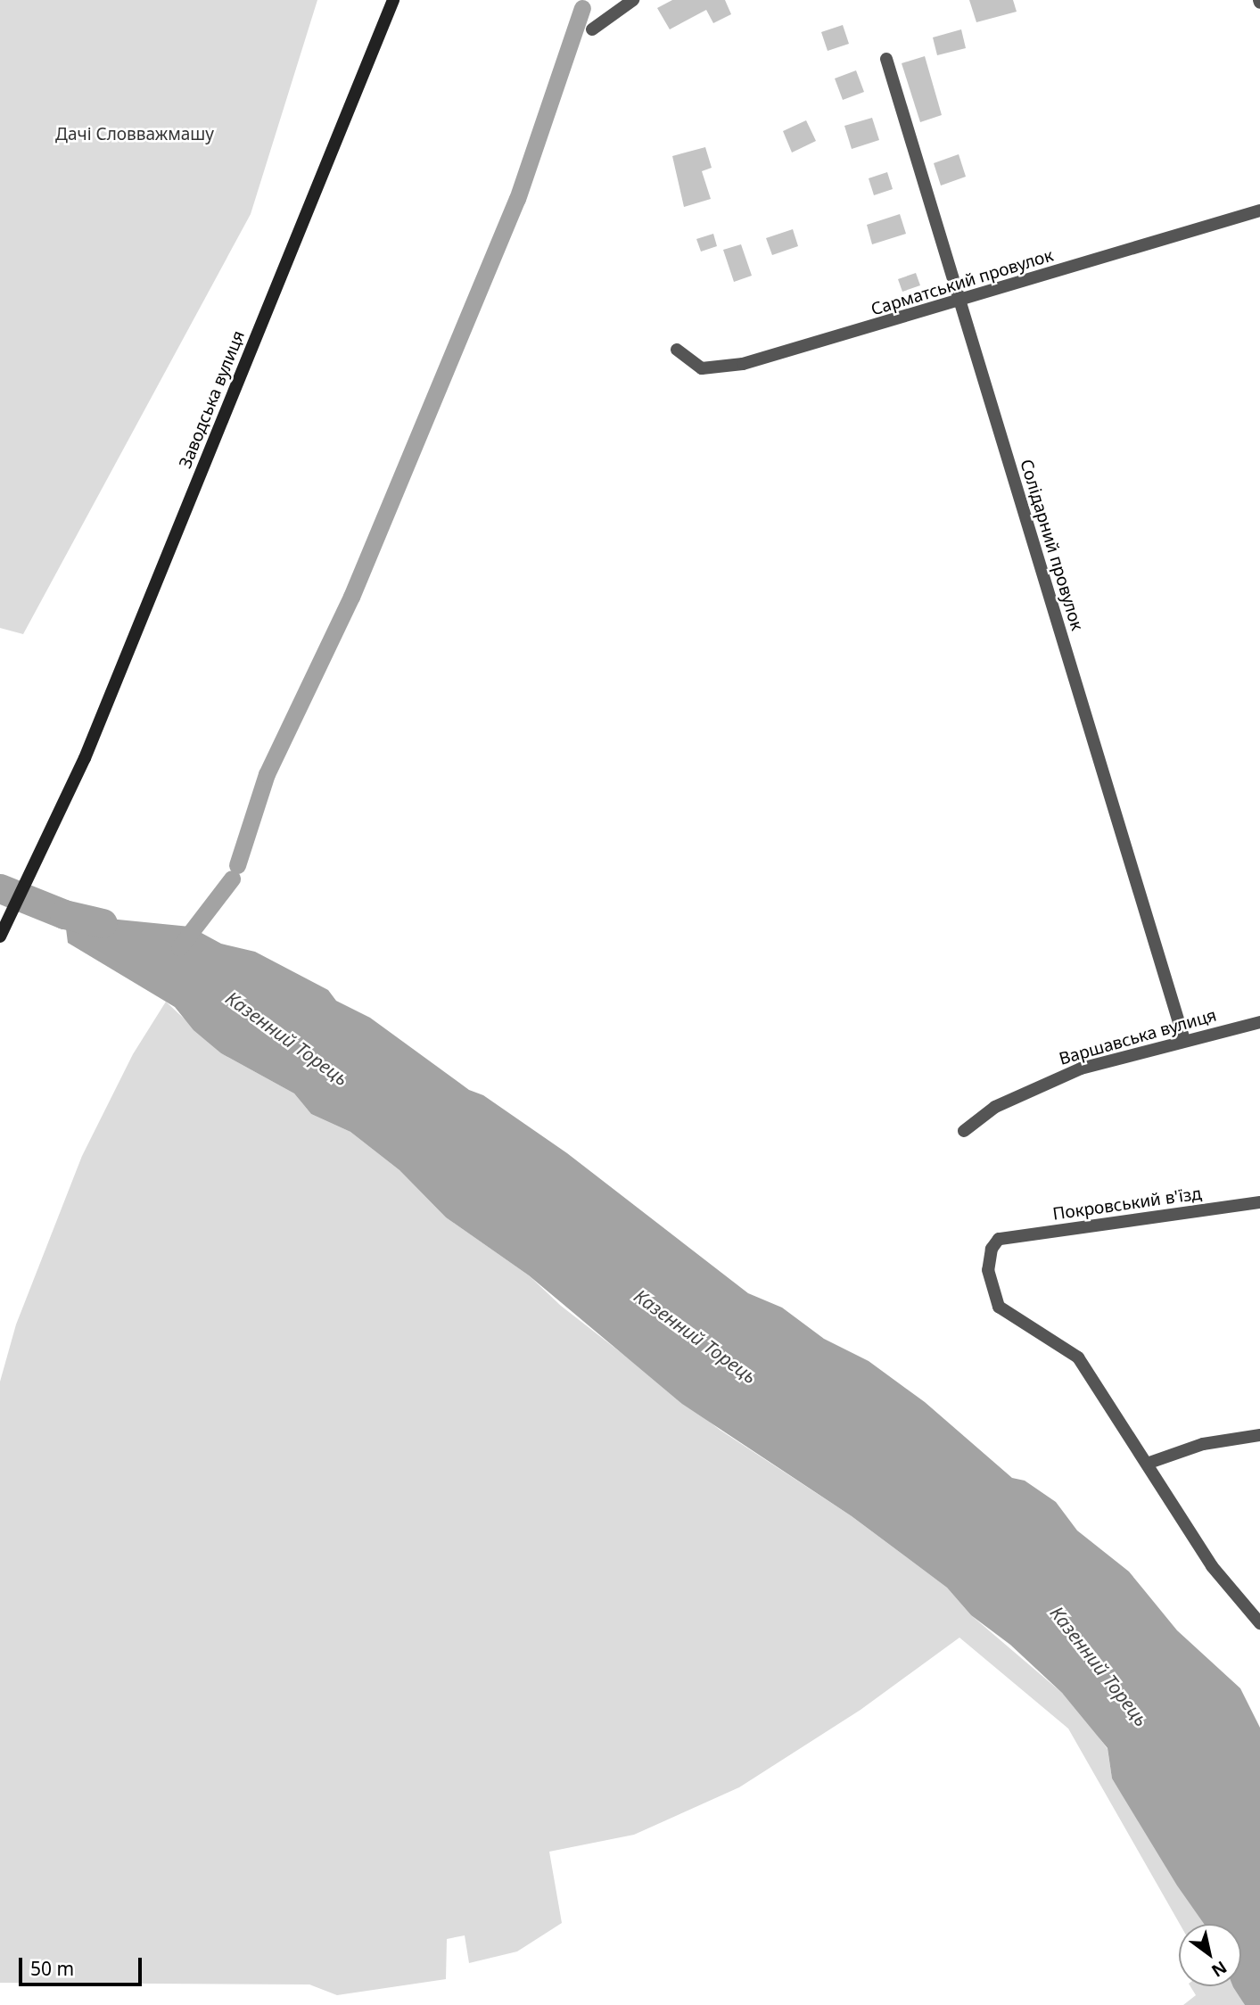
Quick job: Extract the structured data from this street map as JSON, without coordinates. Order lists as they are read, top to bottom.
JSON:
{
  "streets": {
    "street": [
      "Сарматський провулок",
      "Заводська вулиця",
      "Солідарний провулок",
      "Варшавська вулиця",
      "Покровський в'їзд"
    ]
  },
  "crossings": [
    ["Сарматський провулок", "Солідарний провулок"],
    ["Солідарний провулок", "Варшавська вулиця"]
  ],
  "water": ["Казенний Торець"],
  "parks": ["Дачі Словважмашу"],
  "scale_bar": "50 m",
  "north": "bottom right"
}
